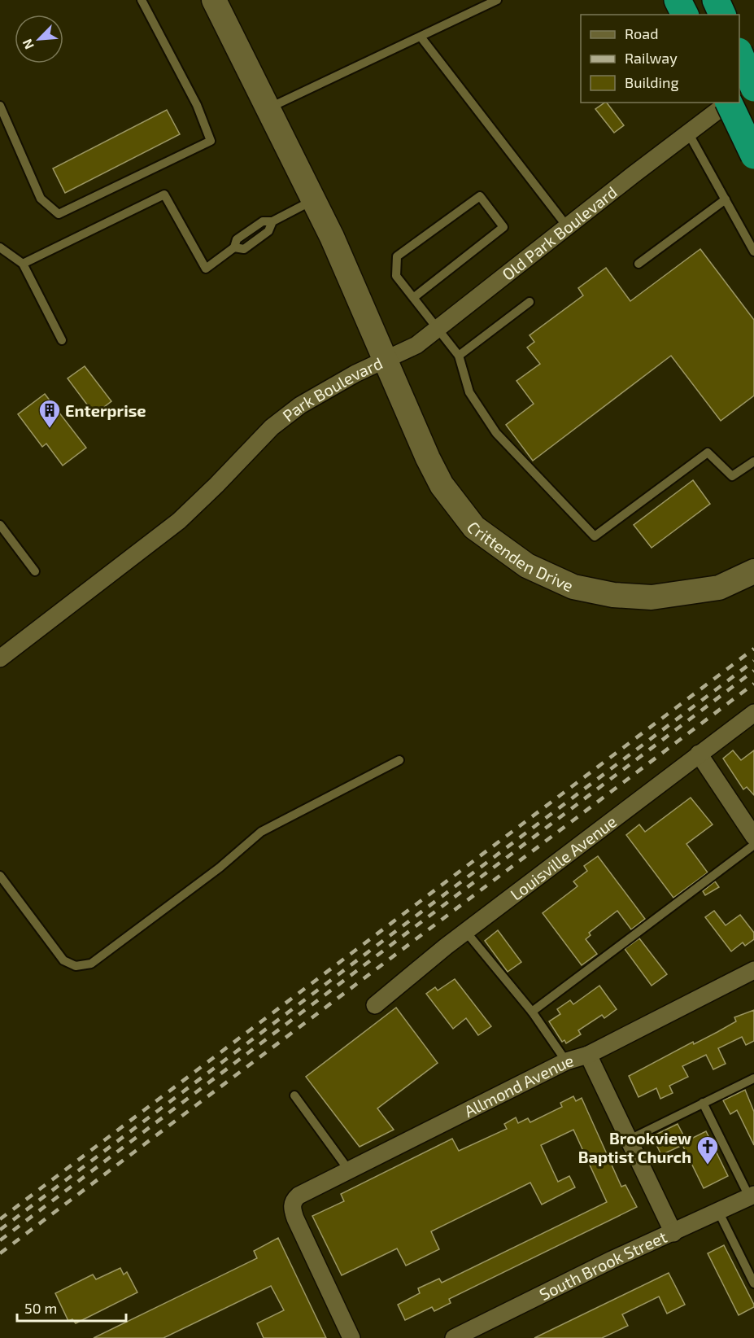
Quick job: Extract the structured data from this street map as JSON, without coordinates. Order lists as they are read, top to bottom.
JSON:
{
  "streets": {
    "main road": ["Park Boulevard", "Crittenden Drive"],
    "street": [
      "Old Park Boulevard",
      "Louisville Avenue",
      "Allmond Avenue",
      "South Brook Street"
    ]
  },
  "crossings": [
    ["Old Park Boulevard", "Park Boulevard"],
    ["Old Park Boulevard", "Crittenden Drive"],
    ["Park Boulevard", "Crittenden Drive"]
  ],
  "places": {
    "building": ["Enterprise"],
    "church": ["Brookview Baptist Church"]
  },
  "legend": ["Road", "Railway", "Building"],
  "scale_bar": "50 m",
  "north": "bottom left"
}
